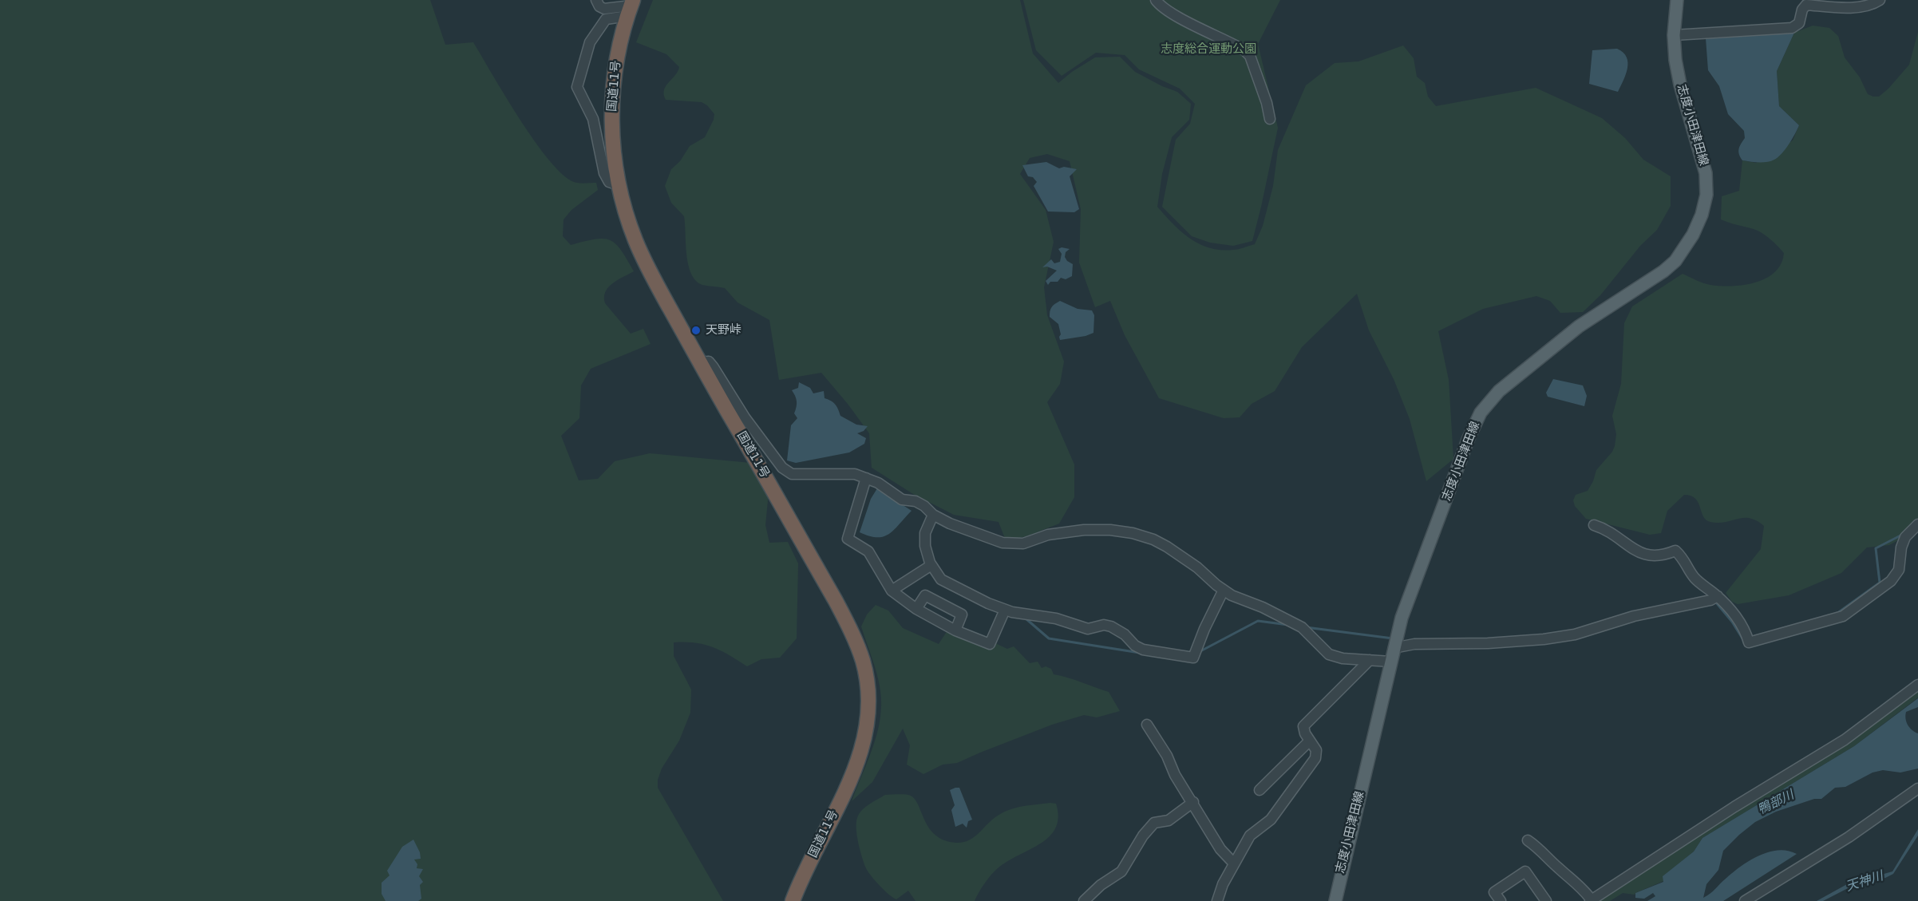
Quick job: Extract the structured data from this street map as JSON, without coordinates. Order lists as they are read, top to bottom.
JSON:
{
  "streets": {
    "highway": ["国道11号"],
    "main road": ["志度小田津田線"]
  },
  "water": ["鴨部川", "天神川"],
  "parks": ["志度総合運動公園"],
  "places": ["天野峠"]
}
